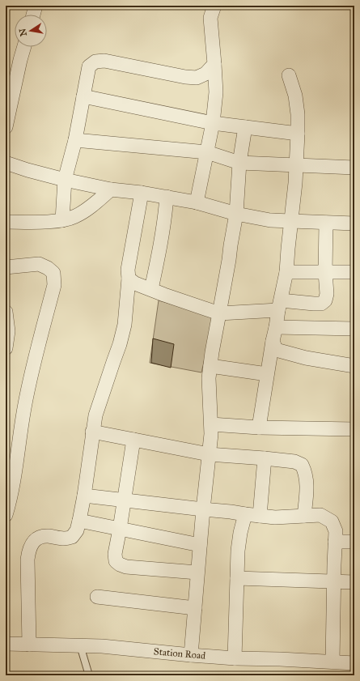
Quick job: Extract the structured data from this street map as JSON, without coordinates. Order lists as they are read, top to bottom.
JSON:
{
  "streets": {
    "street": ["Station Road"]
  },
  "north": "left"
}
